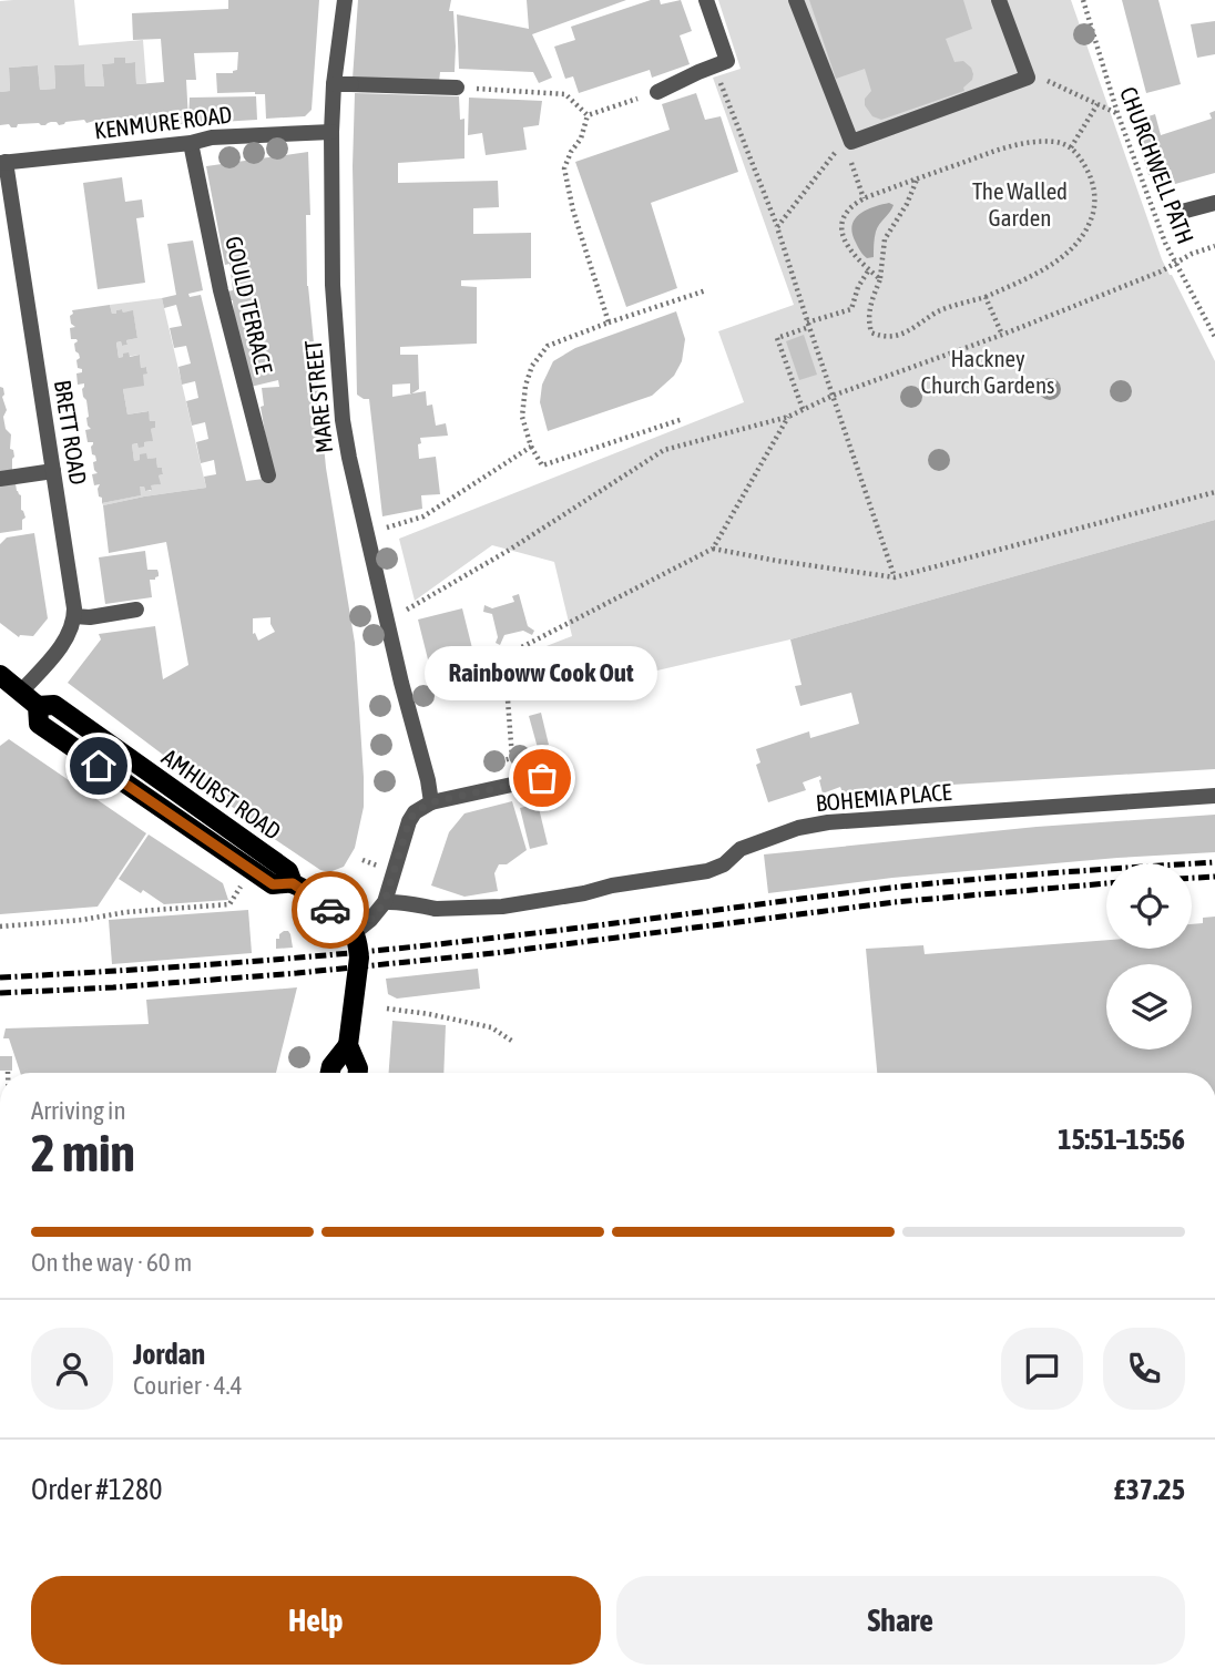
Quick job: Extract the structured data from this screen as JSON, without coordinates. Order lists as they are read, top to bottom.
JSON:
{
  "streets": {
    "main road": ["AMHURST ROAD"],
    "street": [
      "KENMURE ROAD",
      "GOULD TERRACE",
      "MARE STREET",
      "BRETT ROAD",
      "BOHEMIA PLACE"
    ],
    "path": ["CHURCHWELL PATH"]
  },
  "crossings": [
    ["KENMURE ROAD", "GOULD TERRACE"],
    ["KENMURE ROAD", "MARE STREET"],
    ["KENMURE ROAD", "BRETT ROAD"]
  ],
  "parks": ["The Walled Garden", "Hackney Church Gardens"],
  "places": ["Rainboww Cook Out"],
  "page": {
    "bubble": "Rainboww Cook Out",
    "heading": ["2 min", "Arriving in", "15:51–15:56"],
    "panel": [
      "Jordan",
      "Courier · 4.4",
      "Order #1280",
      "£37.25"
    ],
    "bar": "On the way · 60 m",
    "buttons": ["Help", "Share"]
  }
}
